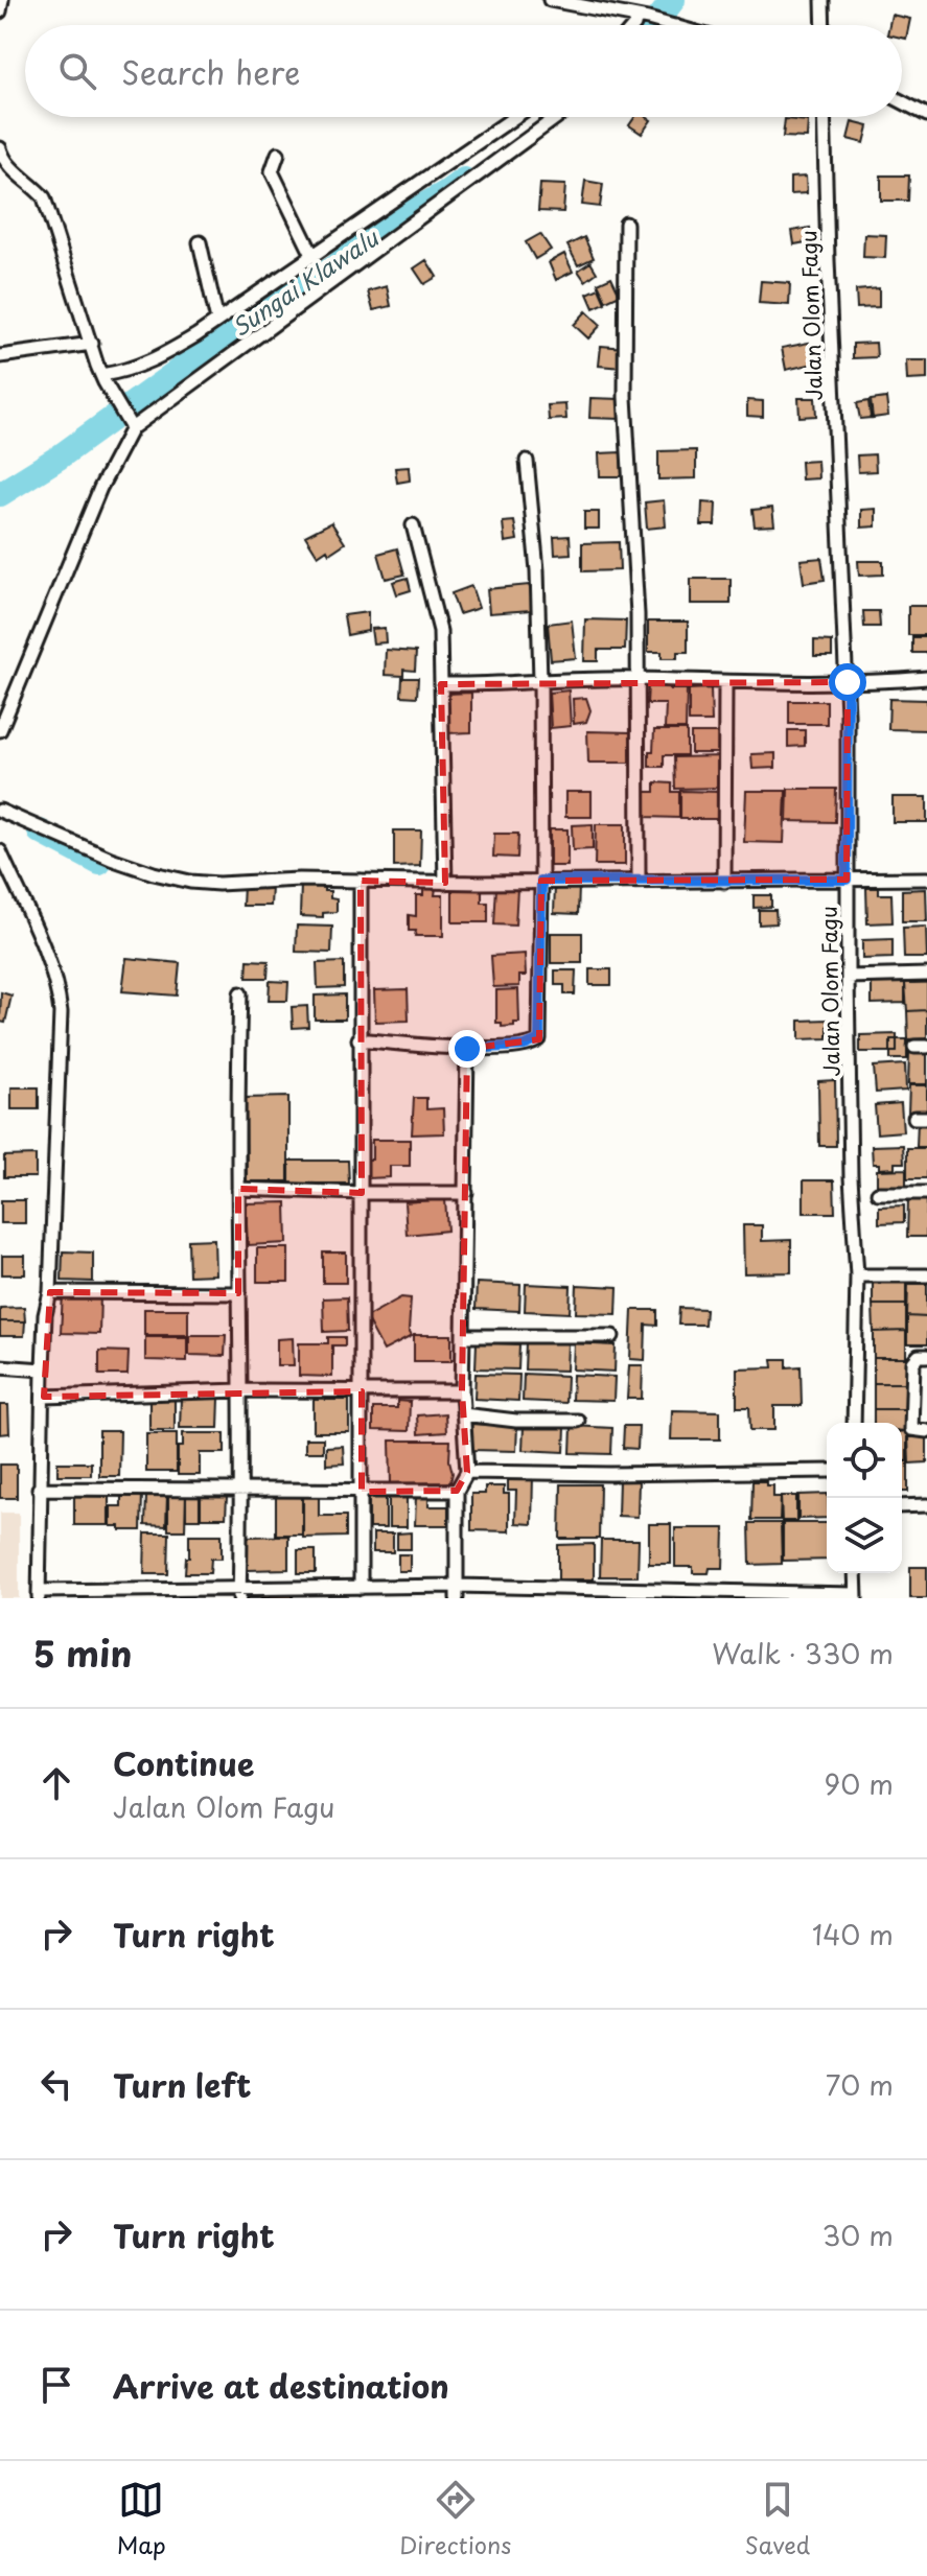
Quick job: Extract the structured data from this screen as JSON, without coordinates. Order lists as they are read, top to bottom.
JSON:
{
  "streets": {
    "street": ["Jalan Olom Fagu"]
  },
  "water": ["Sungai Klawalu"],
  "page": {
    "search": "Search here",
    "heading": ["5 min", "Walk · 330 m"],
    "list": [
      ["Continue", "Jalan Olom Fagu", "90 m"],
      ["Turn right", "140 m"],
      ["Turn left", "70 m"],
      ["Turn right", "30 m"],
      "Arrive at destination"
    ],
    "nav": ["Map", "Directions", "Saved"]
  }
}
